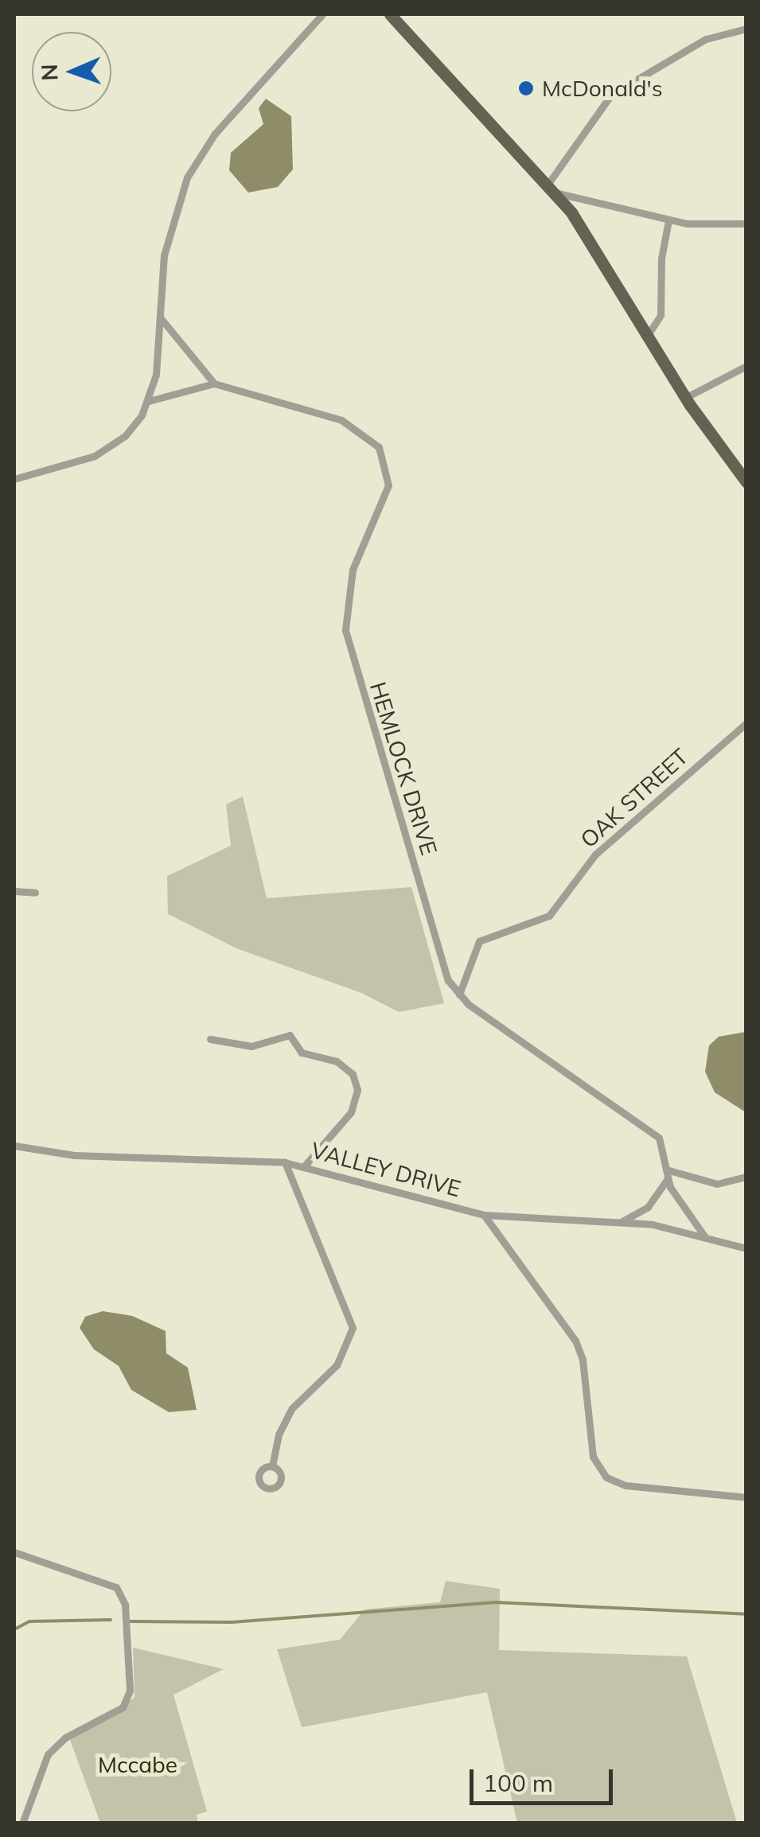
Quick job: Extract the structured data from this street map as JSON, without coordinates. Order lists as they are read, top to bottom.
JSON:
{
  "streets": {
    "street": ["HEMLOCK DRIVE", "OAK STREET", "VALLEY DRIVE"]
  },
  "crossings": [
    ["HEMLOCK DRIVE", "OAK STREET"],
    ["HEMLOCK DRIVE", "VALLEY DRIVE"]
  ],
  "parks": ["Mccabe"],
  "places": ["McDonald's"],
  "scale_bar": "100 m",
  "north": "left"
}
